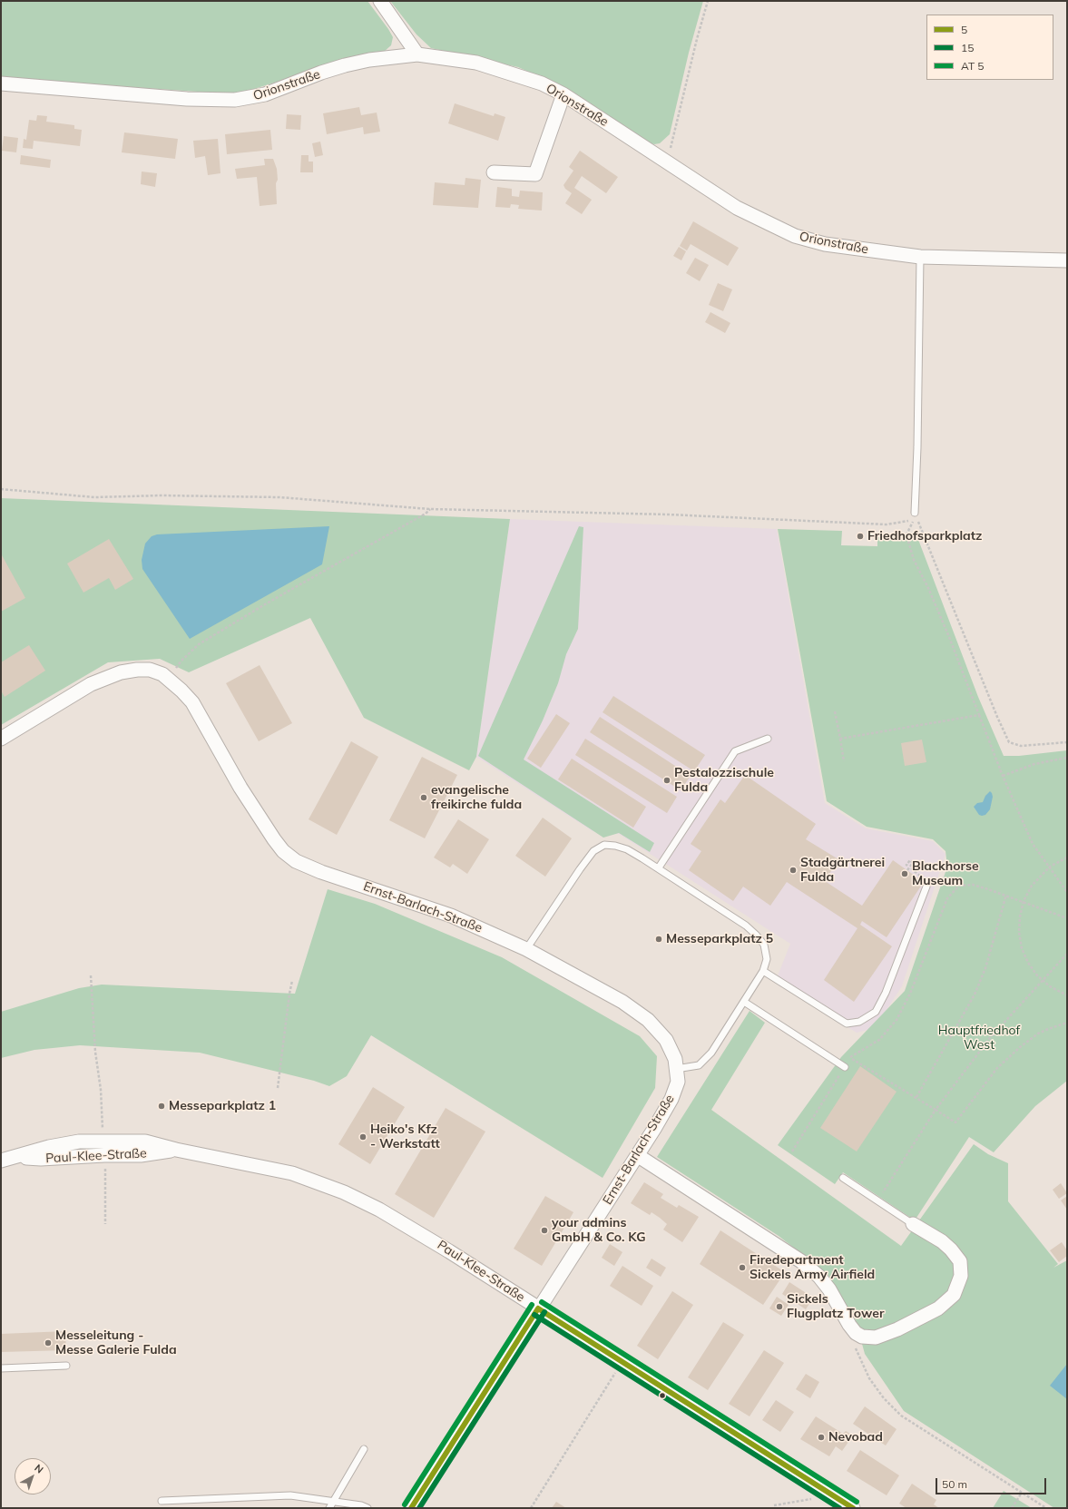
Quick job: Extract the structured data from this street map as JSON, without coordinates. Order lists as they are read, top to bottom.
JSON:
{
  "streets": {
    "street": ["Orionstraße", "Ernst-Barlach-Straße", "Paul-Klee-Straße"]
  },
  "crossings": [
    ["Ernst-Barlach-Straße", "Paul-Klee-Straße"]
  ],
  "parks": ["Hauptfriedhof West"],
  "places": [
    "Friedhofsparkplatz",
    "Pestalozzischule Fulda",
    "evangelische freikirche fulda",
    "Stadgärtnerei Fulda",
    "Blackhorse Museum",
    "Messeparkplatz 5",
    "Messeparkplatz 1",
    "Heiko's Kfz - Werkstatt",
    "your admins GmbH & Co. KG",
    "Firedepartment Sickels Army Airfield",
    "Sickels Flugplatz Tower",
    "Messeleitung - Messe Galerie Fulda",
    "Nevobad"
  ],
  "lines": ["transit line 5", "transit line 15"],
  "legend": ["5", "15", "AT 5"],
  "scale_bar": "50 m",
  "north": "top right"
}
